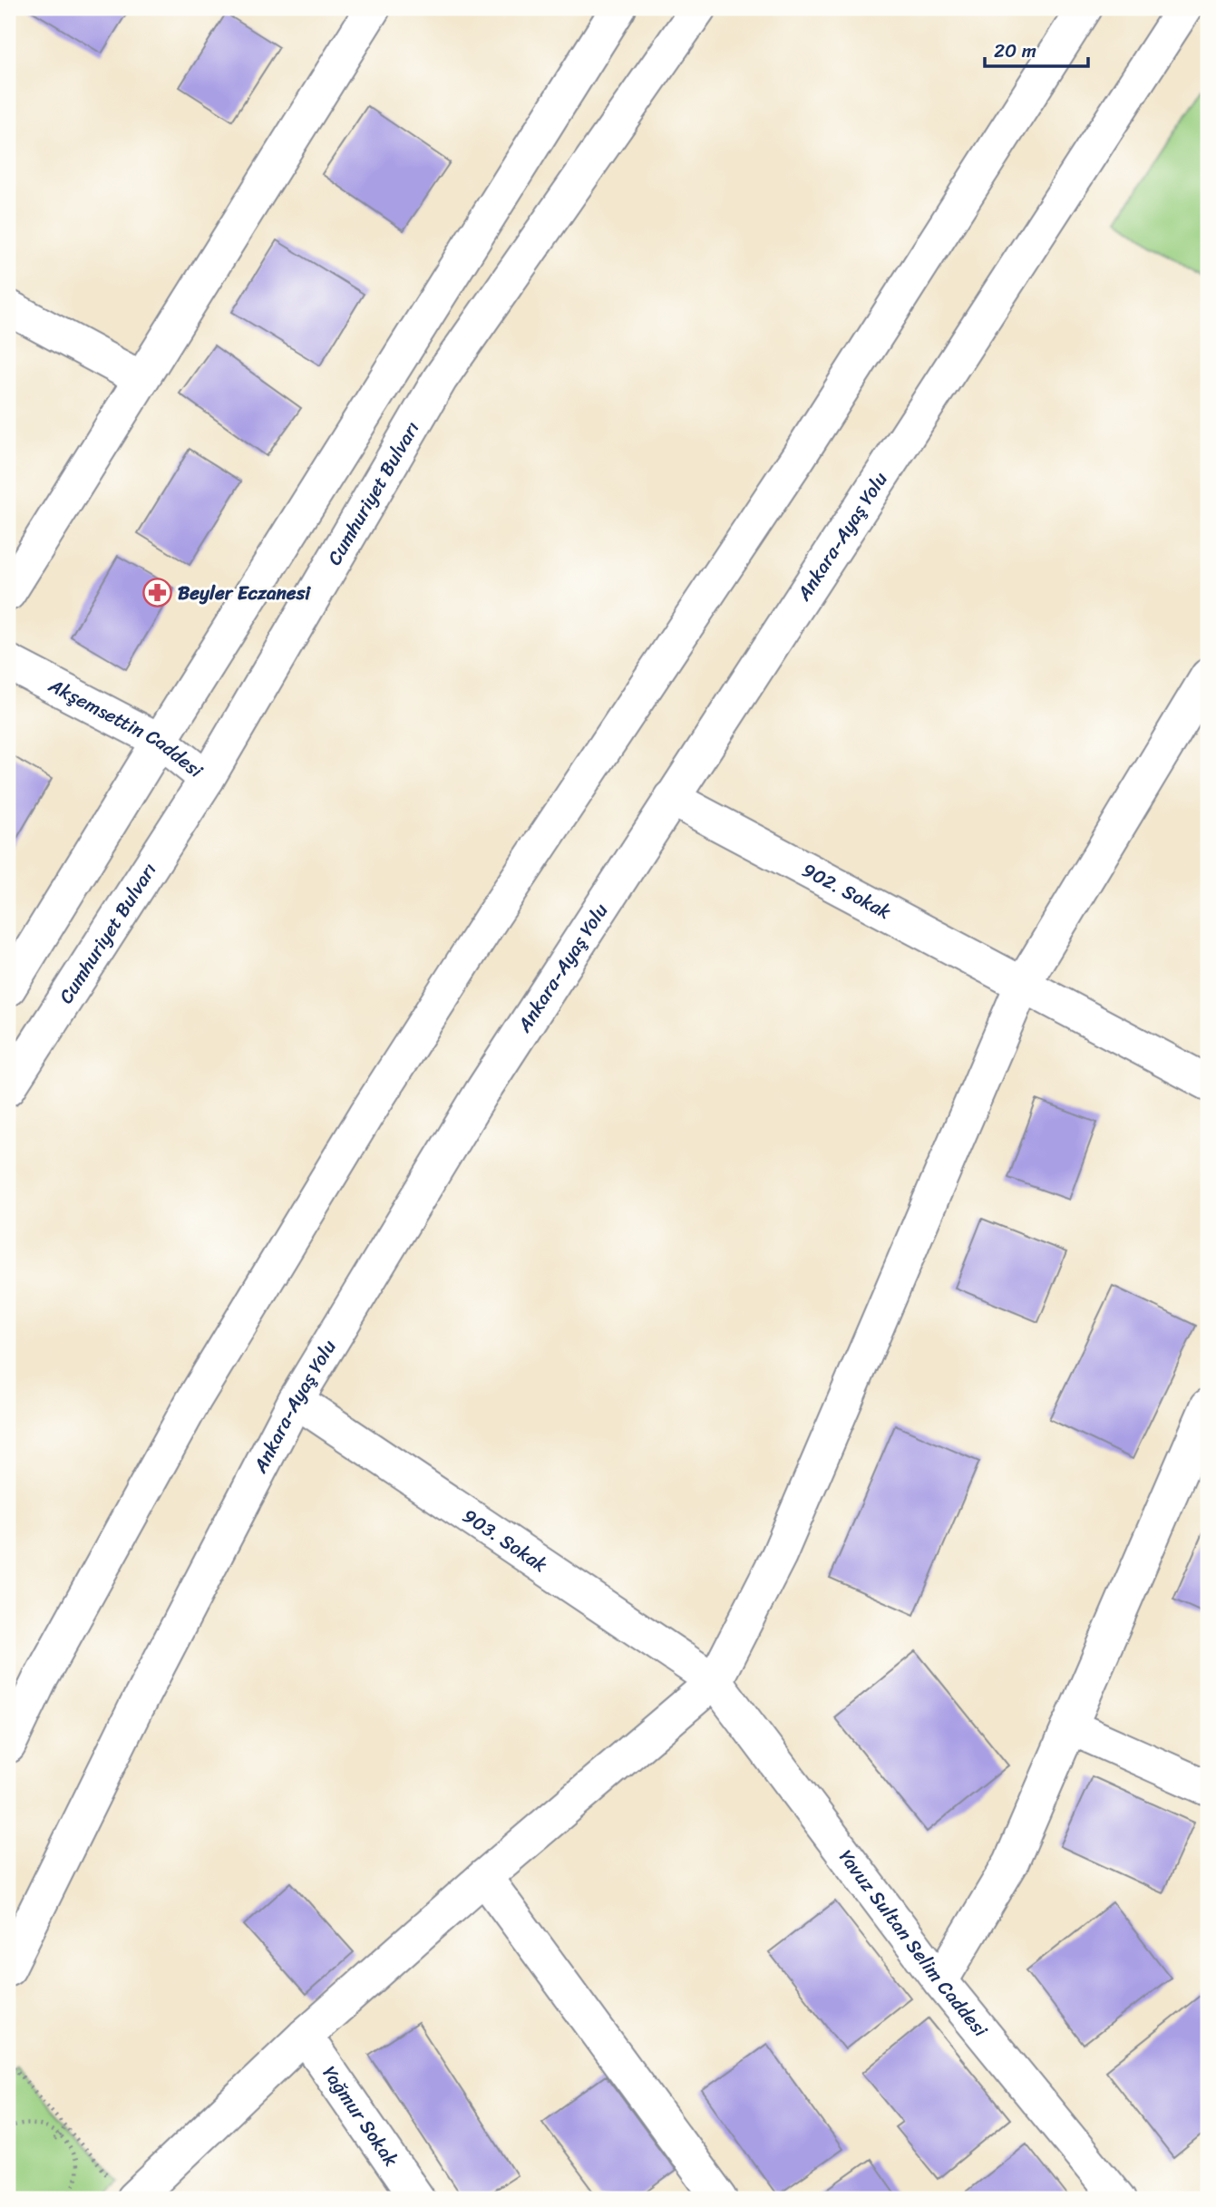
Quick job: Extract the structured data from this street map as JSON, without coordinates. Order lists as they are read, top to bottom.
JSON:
{
  "streets": {
    "main road": [
      "Cumhuriyet Bulvarı",
      "Ankara-Ayaş Yolu",
      "Akşemsettin Caddesi",
      "902. Sokak",
      "903. Sokak",
      "Yavuz Sultan Selim Caddesi",
      "Yağmur Sokak"
    ]
  },
  "crossings": [
    ["Cumhuriyet Bulvarı", "Akşemsettin Caddesi"],
    ["Ankara-Ayaş Yolu", "902. Sokak"],
    ["Ankara-Ayaş Yolu", "903. Sokak"],
    ["903. Sokak", "Yavuz Sultan Selim Caddesi"]
  ],
  "places": {
    "pharmacy": ["Beyler Eczanesi"]
  },
  "scale_bar": "20 m"
}
